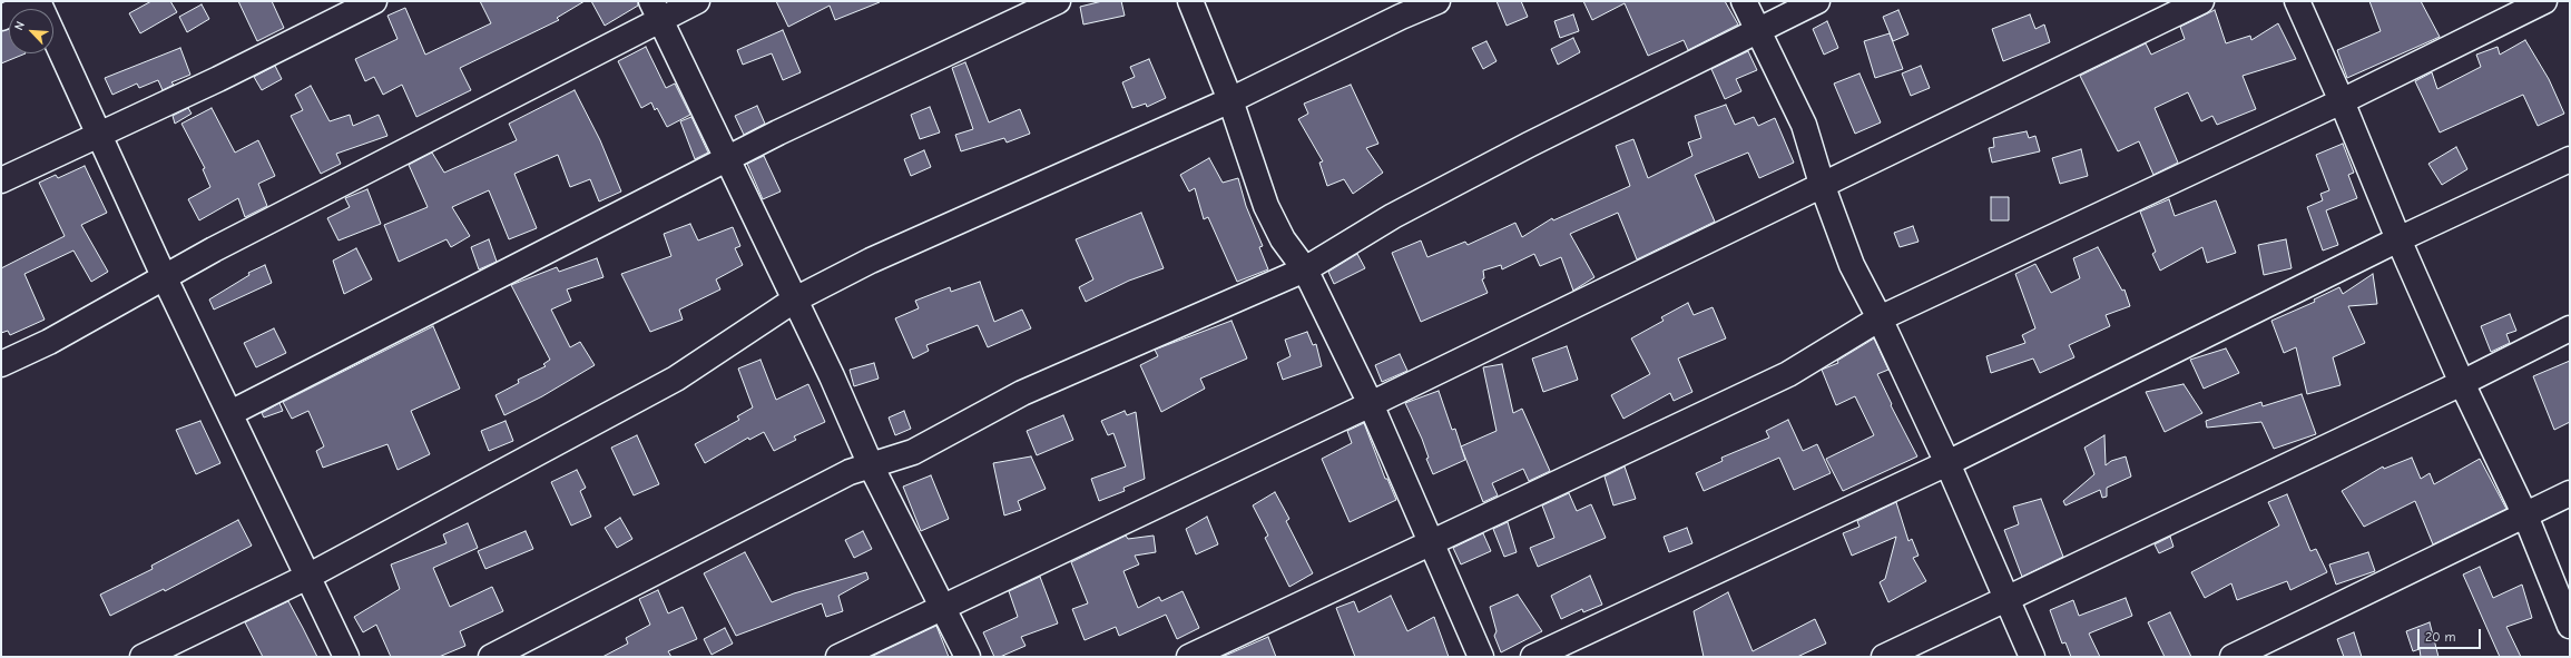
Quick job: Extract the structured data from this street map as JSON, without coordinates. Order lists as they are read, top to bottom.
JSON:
{
  "scale_bar": "20 m",
  "north": "top left"
}
